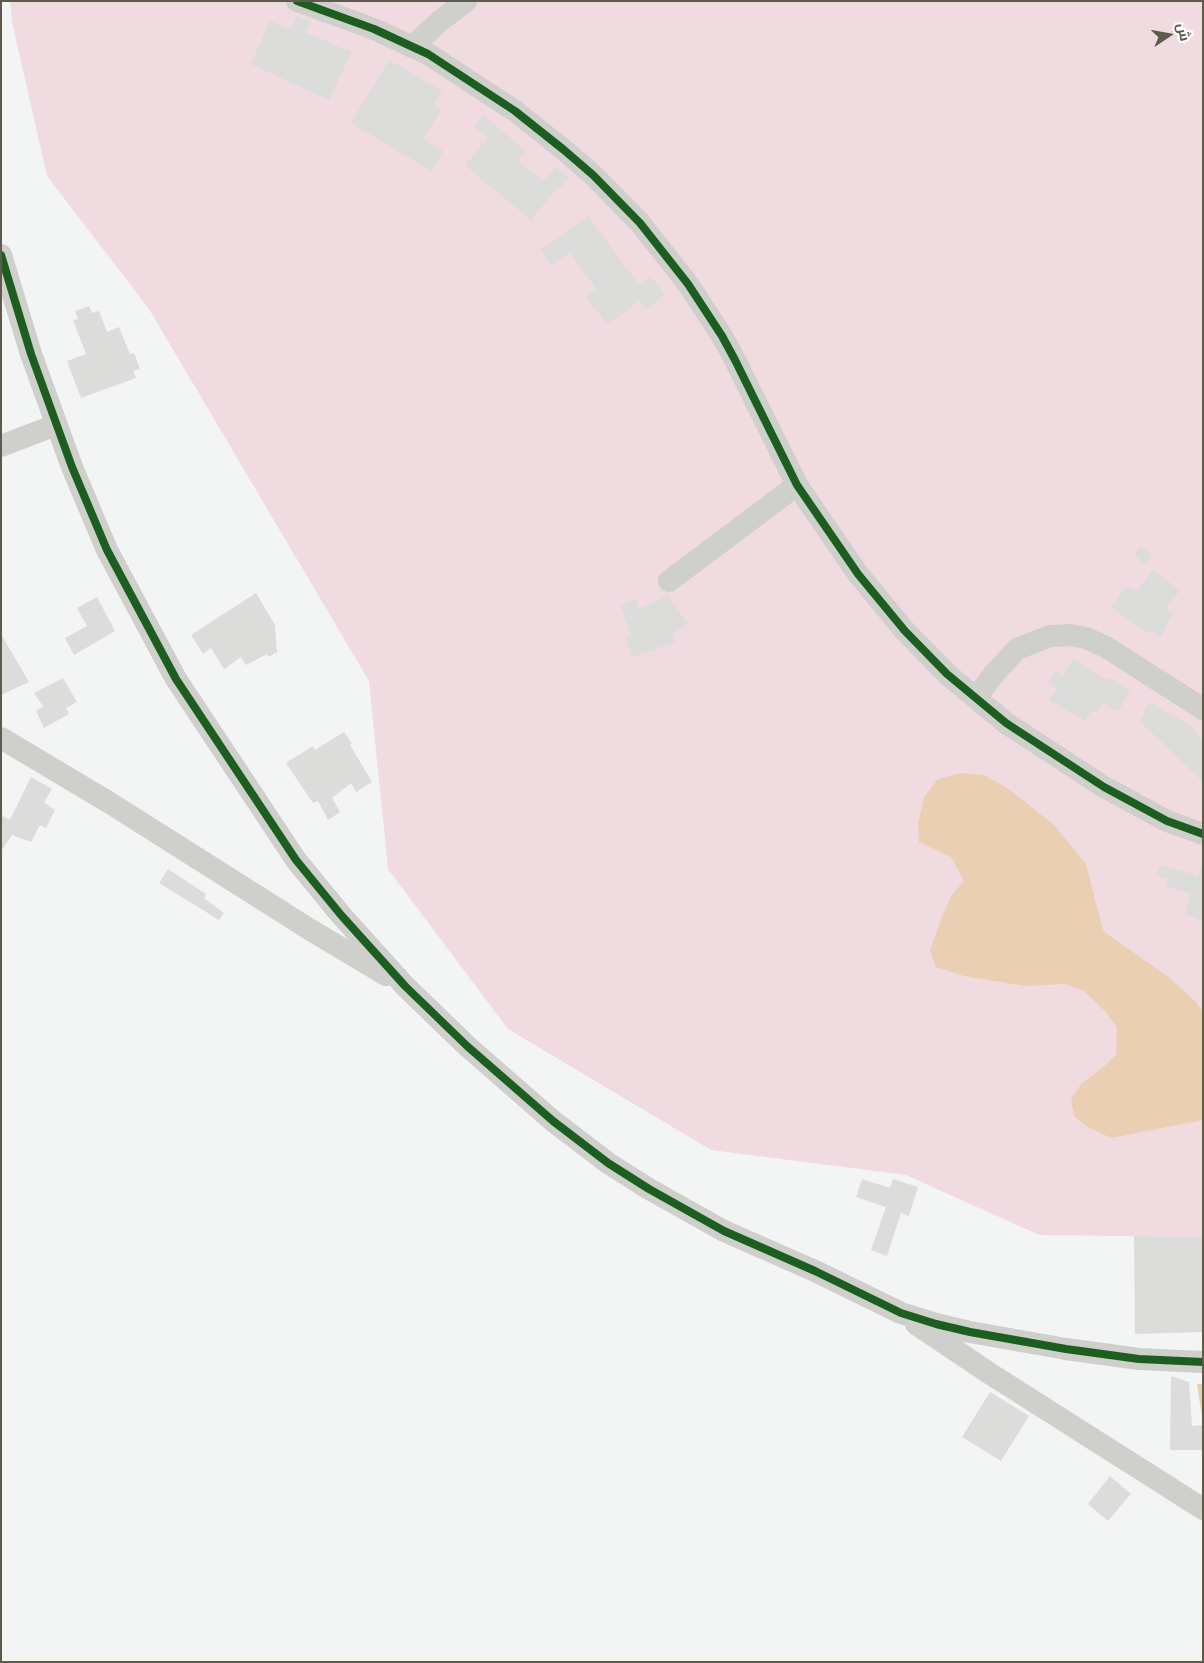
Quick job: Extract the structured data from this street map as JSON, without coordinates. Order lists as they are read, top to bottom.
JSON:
{
  "north": "right"
}
